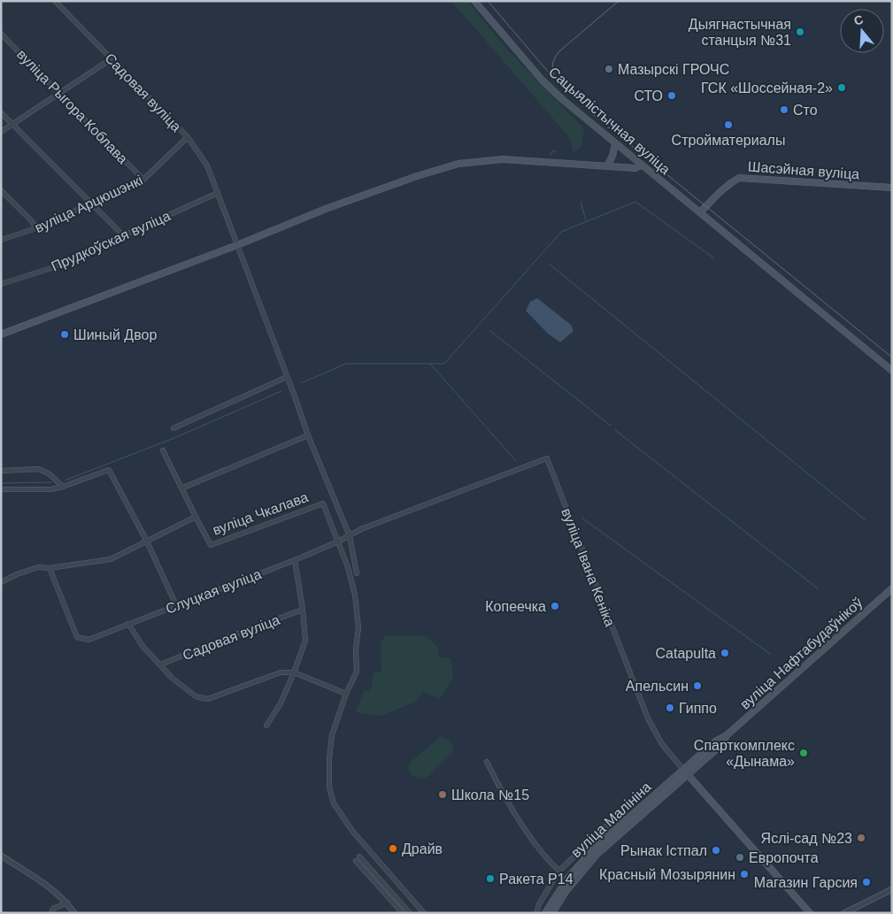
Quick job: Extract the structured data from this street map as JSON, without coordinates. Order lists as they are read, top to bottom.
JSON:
{
  "streets": {
    "main road": [
      "Сацыялістычная вуліца",
      "Шасэйная вуліца",
      "вуліца Нафтабудаўнікоў",
      "вуліца Малініна"
    ],
    "street": [
      "Садовая вуліца",
      "вуліца Рыгора Коблава",
      "вуліца Арцюшэнкі",
      "Прудкоўская вуліца",
      "вуліца Чкалава",
      "вуліца Івана Кеніка",
      "Слуцкая вуліца"
    ]
  },
  "crossings": [
    ["Садовая вуліца", "вуліца Арцюшэнкі"],
    ["Садовая вуліца", "Прудкоўская вуліца"],
    ["Садовая вуліца", "Слуцкая вуліца"],
    ["вуліца Рыгора Коблава", "вуліца Арцюшэнкі"],
    ["Сацыялістычная вуліца", "Шасэйная вуліца"],
    ["вуліца Чкалава", "Слуцкая вуліца"],
    ["вуліца Івана Кеніка", "Слуцкая вуліца"],
    ["вуліца Івана Кеніка", "вуліца Нафтабудаўнікоў"],
    ["вуліца Івана Кеніка", "вуліца Малініна"],
    ["вуліца Нафтабудаўнікоў", "вуліца Малініна"]
  ],
  "places": [
    "Дыягнастычная станцыя №31",
    "Мазырскі ГРОЧС",
    "ГСК «Шоссейная-2»",
    "СТО",
    "Сто",
    "Стройматериалы",
    "Шиный Двор",
    "Копеечка",
    "Catapulta",
    "Апельсин",
    "Гиппо",
    "Спарткомплекс «Дынама»",
    "Школа №15",
    "Яслі-сад №23",
    "Драйв",
    "Рынак Істпал",
    "Европочта",
    "Красный Мозырянин",
    "Ракета Р14",
    "Магазин Гарсия"
  ],
  "north": "top"
}
